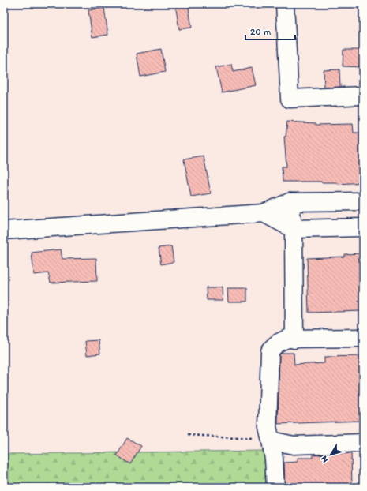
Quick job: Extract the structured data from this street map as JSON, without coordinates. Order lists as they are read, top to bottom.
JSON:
{
  "scale_bar": "20 m",
  "north": "bottom left"
}
